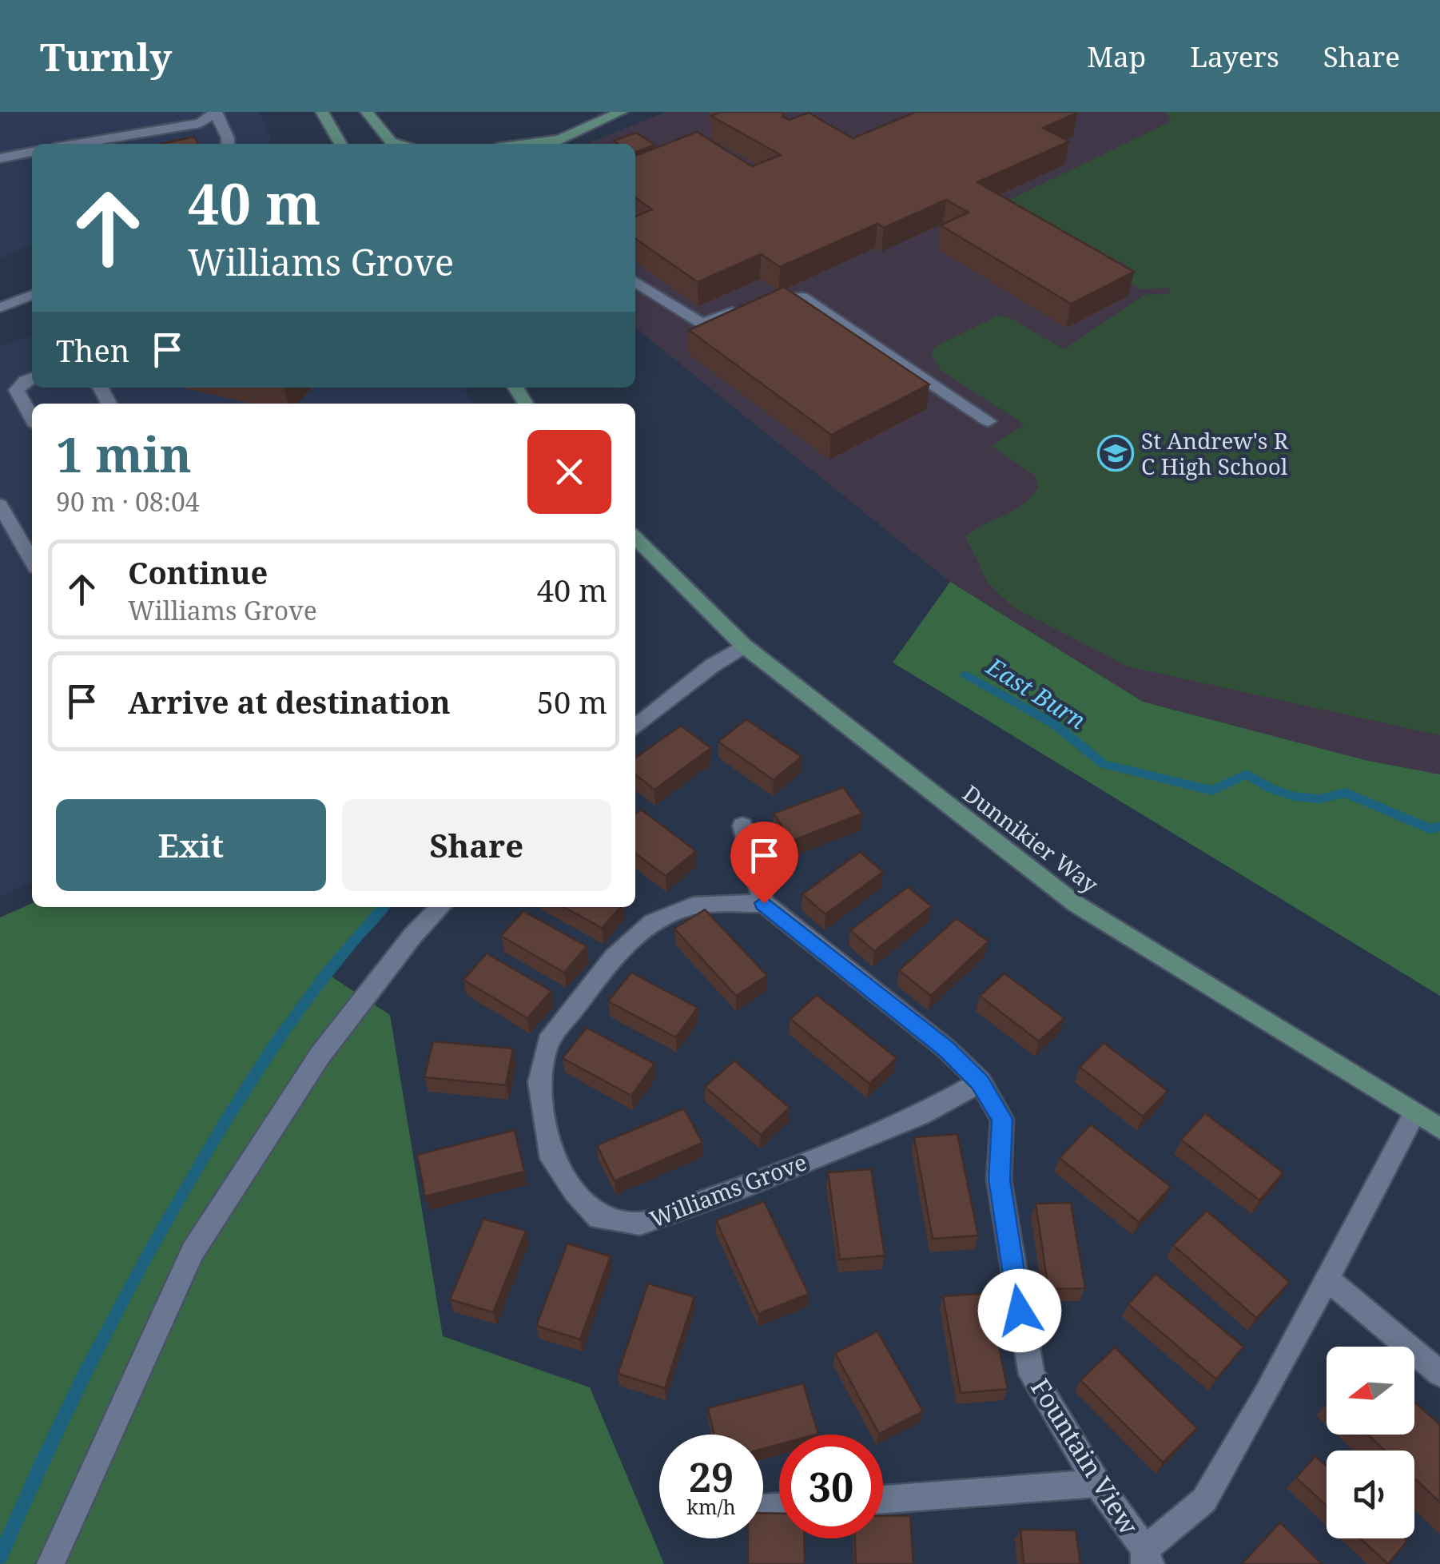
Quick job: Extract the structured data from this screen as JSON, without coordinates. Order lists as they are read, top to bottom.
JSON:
{
  "streets": {
    "main road": ["Dunnikier Way"],
    "street": ["Williams Grove", "Fountain View"]
  },
  "crossings": [
    ["Williams Grove", "Fountain View"]
  ],
  "water": ["East Burn"],
  "places": {
    "school or university": ["St Andrew's R C High School"]
  },
  "north": "left",
  "page": {
    "header": "Turnly",
    "nav": ["Map", "Layers", "Share"],
    "turn": ["40 m", "Williams Grove"],
    "then": "Then",
    "heading": ["1 min", "90 m · 08:04"],
    "list": [
      {
        "name": "Continue",
        "note": "Williams Grove",
        "value": "40 m"
      },
      {
        "name": "Arrive at destination",
        "value": "50 m"
      }
    ],
    "buttons": ["Exit", "Share"],
    "speed": "29 km/h",
    "limit": "30"
  }
}
